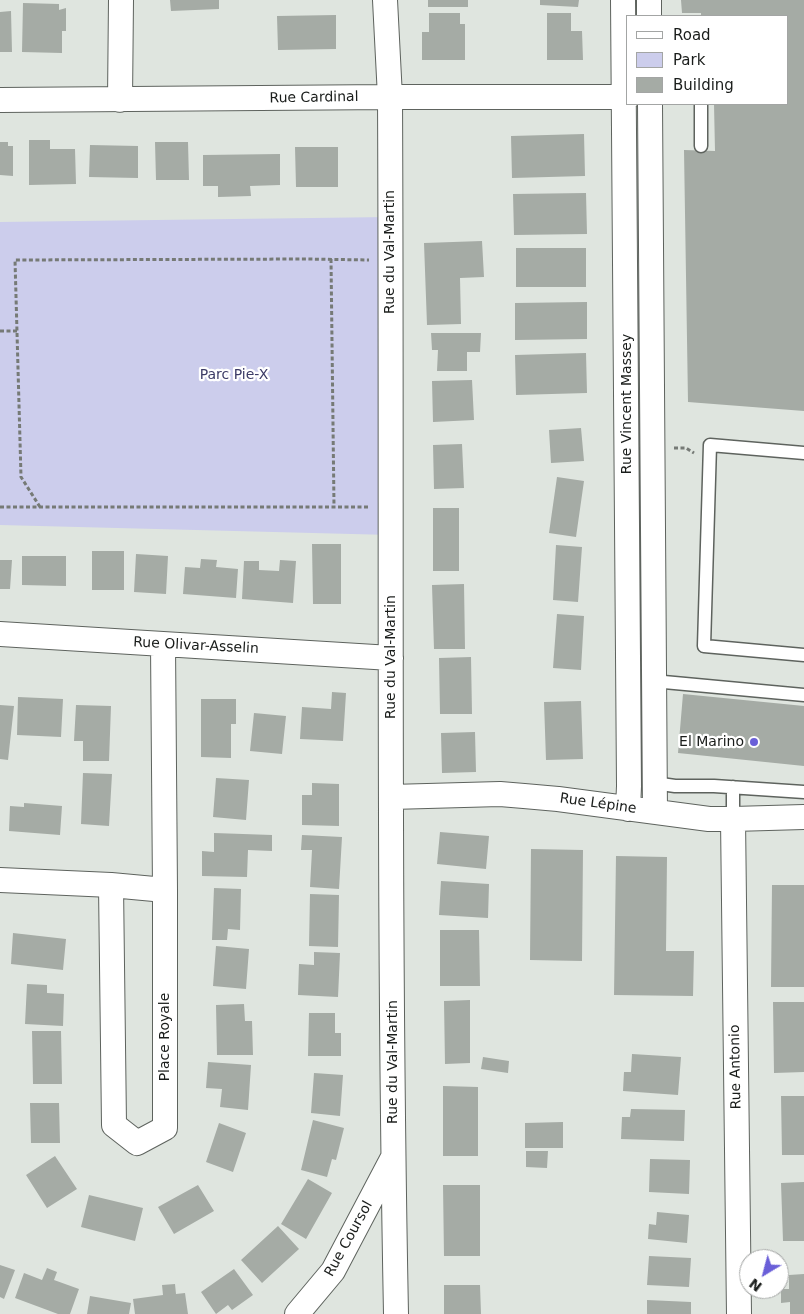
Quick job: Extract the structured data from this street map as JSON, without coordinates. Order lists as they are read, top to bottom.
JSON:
{
  "streets": {
    "street": [
      "Rue Cardinal",
      "Rue du Val-Martin",
      "Rue Vincent Massey",
      "Rue Olivar-Asselin",
      "Rue Lépine",
      "Place Royale",
      "Rue Antonio",
      "Rue Coursol"
    ]
  },
  "crossings": [
    ["Rue Cardinal", "Rue du Val-Martin"],
    ["Rue Cardinal", "Rue Vincent Massey"],
    ["Rue du Val-Martin", "Rue Olivar-Asselin"],
    ["Rue du Val-Martin", "Rue Lépine"],
    ["Rue du Val-Martin", "Rue Coursol"],
    ["Rue Vincent Massey", "Rue Lépine"],
    ["Rue Olivar-Asselin", "Place Royale"],
    ["Rue Lépine", "Rue Antonio"]
  ],
  "parks": ["Parc Pie-X"],
  "places": ["El Marino"],
  "legend": ["Road", "Park", "Building"],
  "north": "bottom left"
}
